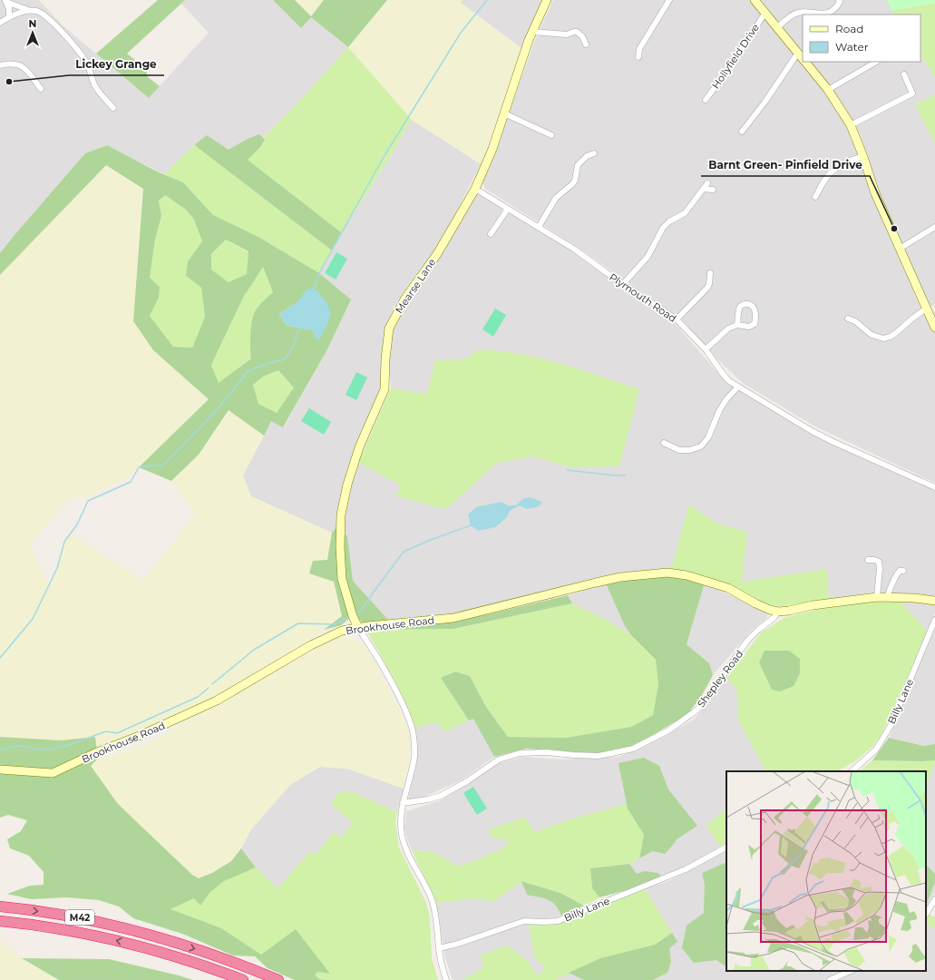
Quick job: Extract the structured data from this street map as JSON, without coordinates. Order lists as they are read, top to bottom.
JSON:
{
  "streets": {
    "highway": ["M42"],
    "street": [
      "Hollyfield Drive",
      "Mearse Lane",
      "Plymouth Road",
      "Brookhouse Road",
      "Shepley Road",
      "Billy Lane"
    ]
  },
  "crossings": [
    ["Mearse Lane", "Plymouth Road"],
    ["Mearse Lane", "Brookhouse Road"],
    ["Brookhouse Road", "Shepley Road"]
  ],
  "places": ["Lickey Grange", "Barnt Green- Pinfield Drive"],
  "legend": ["Road", "Water"],
  "north": "top"
}
